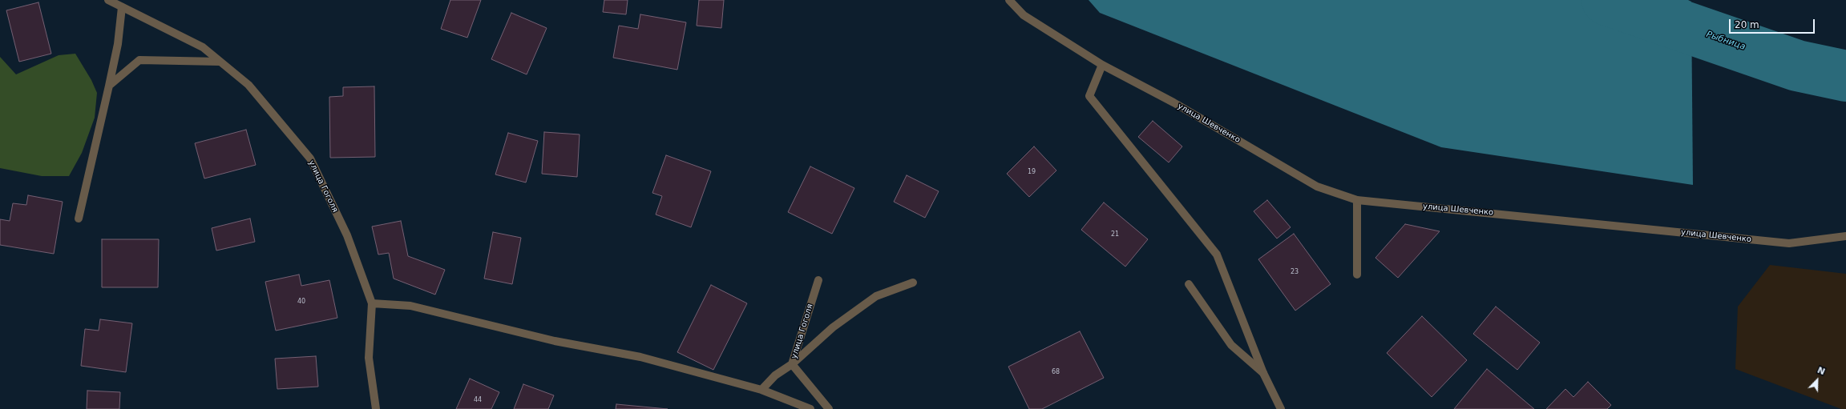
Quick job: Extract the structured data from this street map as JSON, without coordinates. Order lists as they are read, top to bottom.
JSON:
{
  "streets": {
    "street": ["улица Шевченко", "улица Гоголя"]
  },
  "water": ["Рыбница"],
  "house_numbers": [
    "19",
    "21",
    "23",
    "40",
    "68",
    "44"
  ],
  "scale_bar": "20 m",
  "north": "top right"
}
